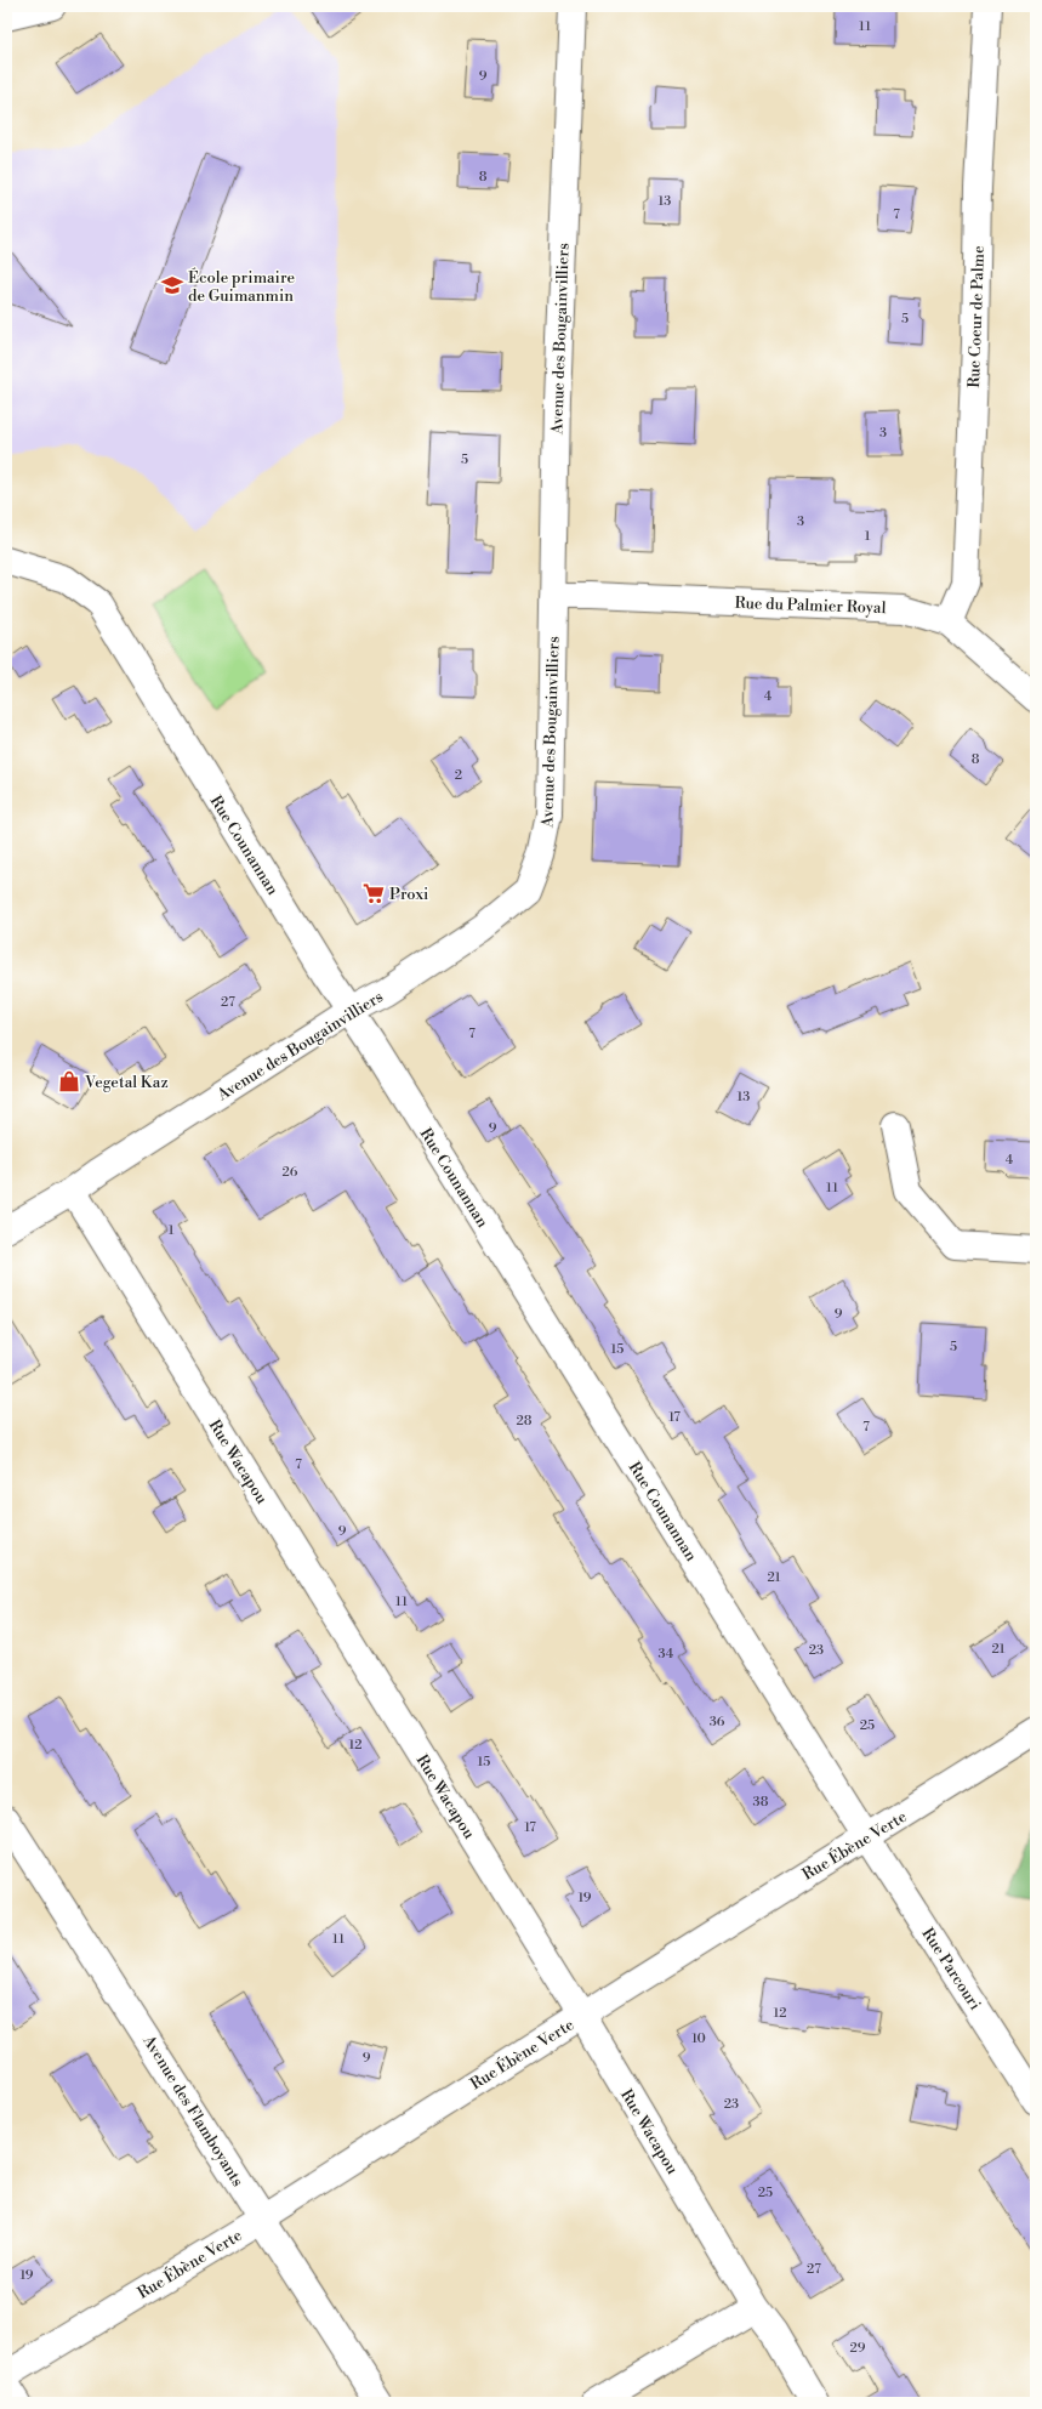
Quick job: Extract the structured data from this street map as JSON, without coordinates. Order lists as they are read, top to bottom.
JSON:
{
  "streets": {
    "street": [
      "Rue Coeur de Palme",
      "Avenue des Bougainvilliers",
      "Rue du Palmier Royal",
      "Rue Counannan",
      "Rue Wacapou",
      "Rue Ébène Verte",
      "Rue Parcouri",
      "Avenue des Flamboyants"
    ]
  },
  "crossings": [
    ["Rue Coeur de Palme", "Rue du Palmier Royal"],
    ["Avenue des Bougainvilliers", "Rue du Palmier Royal"],
    ["Avenue des Bougainvilliers", "Rue Counannan"],
    ["Avenue des Bougainvilliers", "Rue Wacapou"],
    ["Rue Counannan", "Rue Ébène Verte"],
    ["Rue Counannan", "Rue Parcouri"],
    ["Rue Wacapou", "Rue Ébène Verte"],
    ["Rue Ébène Verte", "Rue Parcouri"],
    ["Rue Ébène Verte", "Avenue des Flamboyants"]
  ],
  "places": {
    "school or university": ["École primaire de Guimanmin"],
    "supermarket": ["Proxi"],
    "shop": ["Vegetal Kaz"]
  },
  "house_numbers": [
    "11",
    "9",
    "8",
    "13",
    "7",
    "5",
    "3",
    "5",
    "3",
    "1",
    "4",
    "8",
    "2",
    "27",
    "7",
    "13",
    "9",
    "4",
    "26",
    "11",
    "1",
    "9",
    "5",
    "15",
    "17",
    "28",
    "7",
    "7",
    "9",
    "21",
    "11",
    "21",
    "23",
    "34",
    "36",
    "25",
    "12",
    "15",
    "38",
    "17",
    "19",
    "11",
    "12",
    "10",
    "9",
    "23",
    "25",
    "27",
    "19",
    "29"
  ]
}
